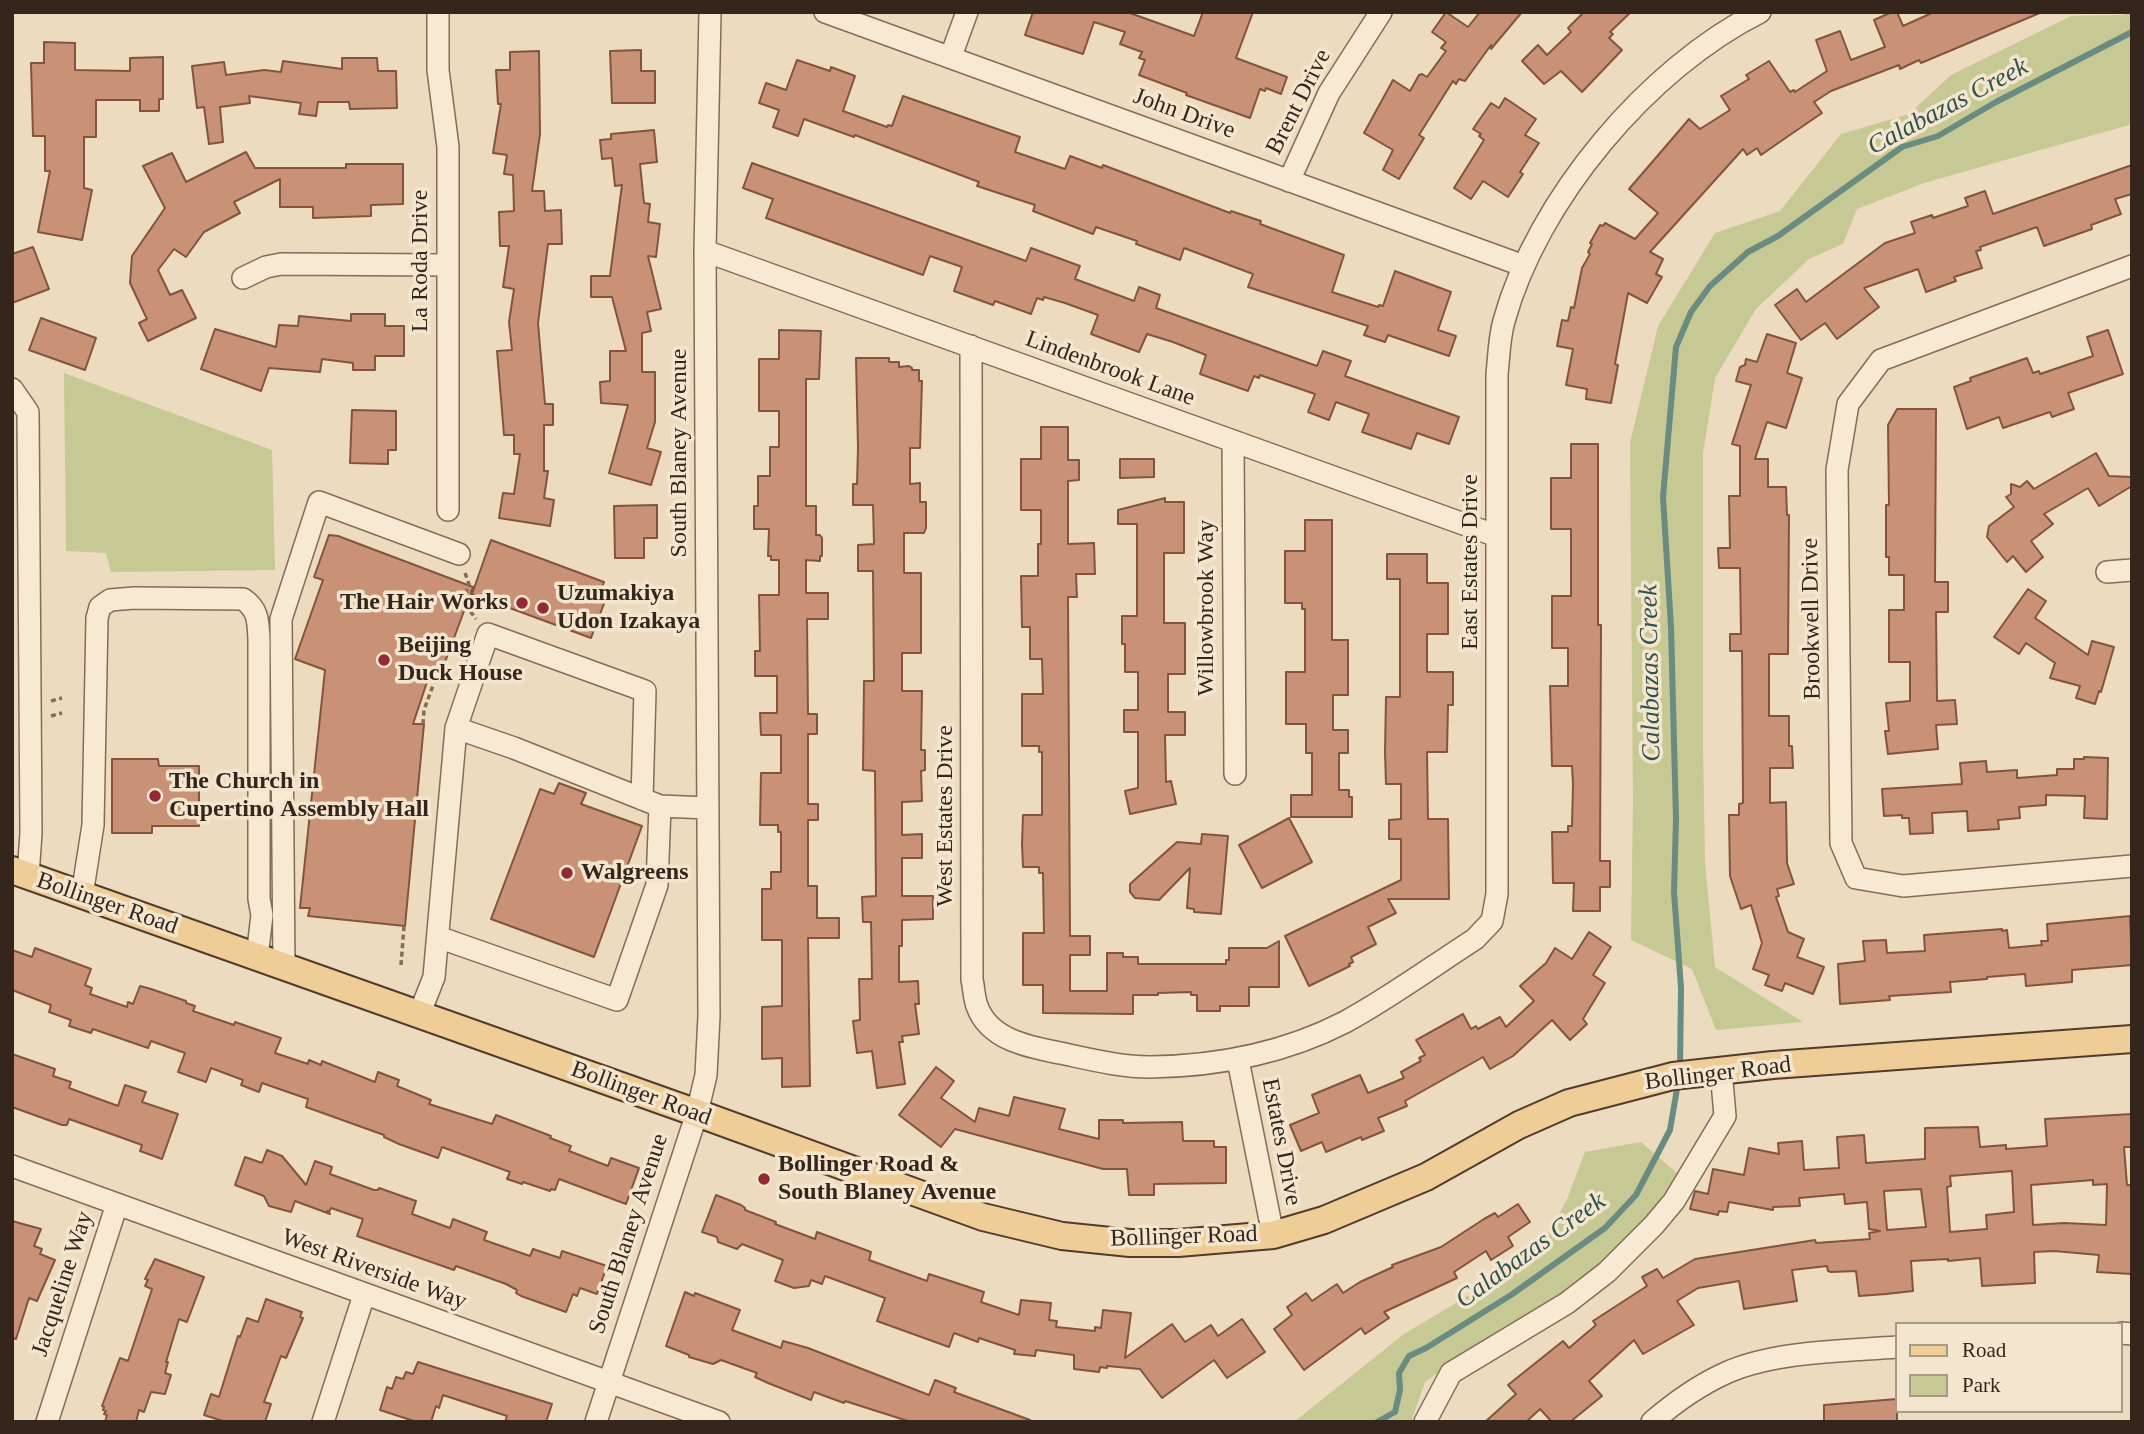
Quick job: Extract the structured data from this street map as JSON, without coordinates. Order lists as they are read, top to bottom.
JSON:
{
  "streets": {
    "main road": ["Bollinger Road"],
    "street": [
      "Brent Drive",
      "John Drive",
      "La Roda Drive",
      "Lindenbrook Lane",
      "South Blaney Avenue",
      "East Estates Drive",
      "Willowbrook Way",
      "Brookwell Drive",
      "West Estates Drive",
      "Estates Drive",
      "West Riverside Way",
      "Jacqueline Way"
    ]
  },
  "crossings": [
    ["Brent Drive", "John Drive"],
    ["John Drive", "East Estates Drive"],
    ["Lindenbrook Lane", "South Blaney Avenue"],
    ["Lindenbrook Lane", "East Estates Drive"],
    ["Lindenbrook Lane", "Willowbrook Way"],
    ["Lindenbrook Lane", "West Estates Drive"],
    ["South Blaney Avenue", "Bollinger Road"],
    ["South Blaney Avenue", "West Riverside Way"],
    ["East Estates Drive", "West Estates Drive"],
    ["East Estates Drive", "Estates Drive"],
    ["West Estates Drive", "Estates Drive"],
    ["Bollinger Road", "Estates Drive"],
    ["West Riverside Way", "Jacqueline Way"]
  ],
  "water": ["Calabazas Creek"],
  "places": [
    "The Hair Works",
    "Uzumakiya Udon Izakaya",
    "Beijing Duck House",
    "The Church in Cupertino Assembly Hall",
    "Walgreens",
    "Bollinger Road & South Blaney Avenue"
  ],
  "legend": ["Road", "Park"]
}
